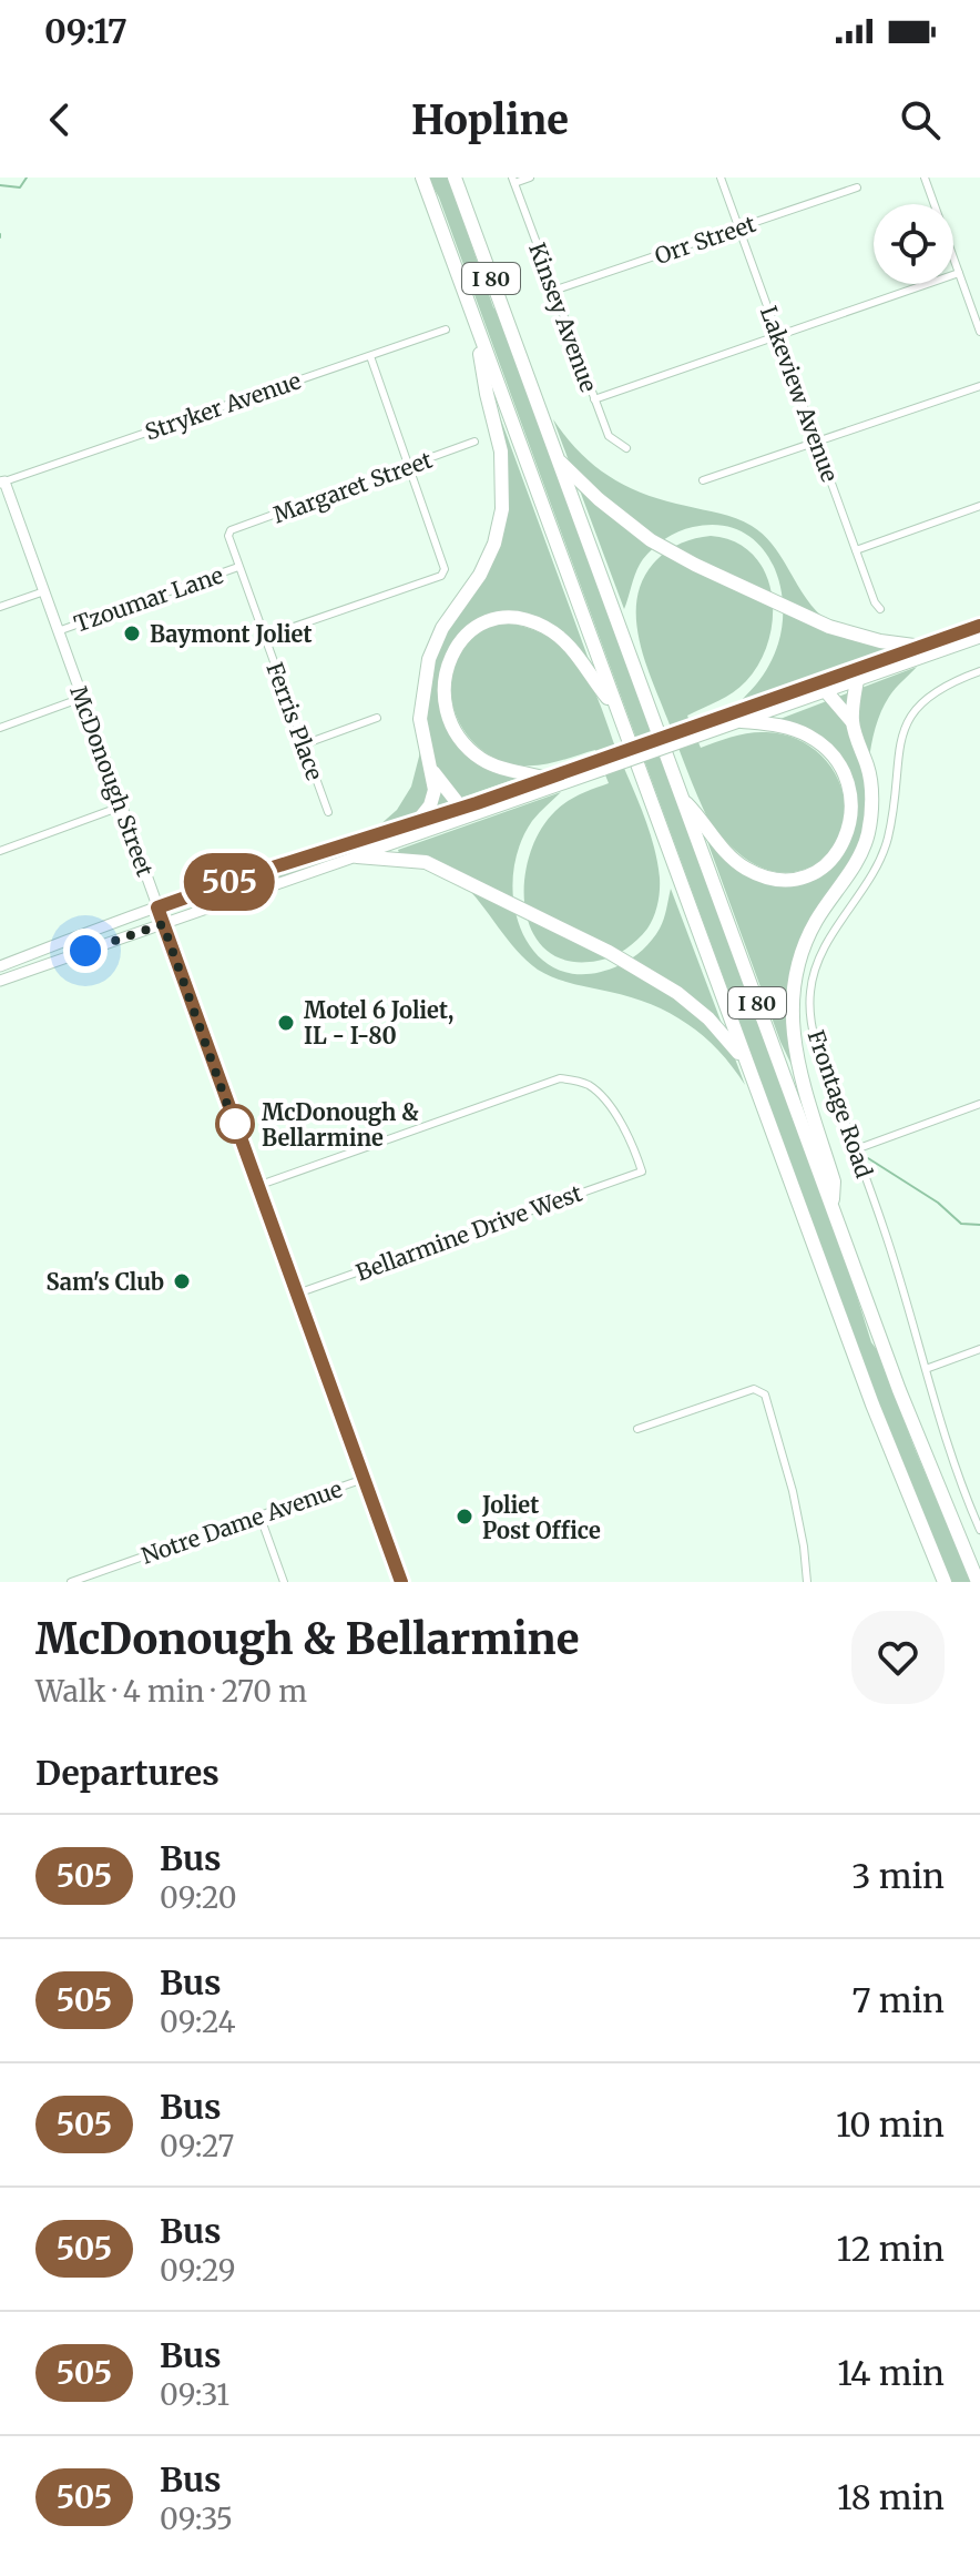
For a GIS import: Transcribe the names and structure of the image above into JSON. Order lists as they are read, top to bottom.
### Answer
{
  "streets": {
    "highway": ["I 80"],
    "main road": ["McDonough Street"],
    "street": [
      "Orr Street",
      "Kinsey Avenue",
      "Lakeview Avenue",
      "Stryker Avenue",
      "Margaret Street",
      "Tzoumar Lane",
      "Ferris Place",
      "Frontage Road",
      "Bellarmine Drive West",
      "Notre Dame Avenue"
    ]
  },
  "crossings": [
    ["Orr Street", "Kinsey Avenue"],
    ["Orr Street", "Lakeview Avenue"],
    ["Stryker Avenue", "McDonough Street"],
    ["Margaret Street", "Ferris Place"],
    ["Tzoumar Lane", "Ferris Place"],
    ["Tzoumar Lane", "McDonough Street"],
    ["McDonough Street", "Bellarmine Drive West"],
    ["McDonough Street", "Notre Dame Avenue"]
  ],
  "places": [
    "Baymont Joliet",
    "Motel 6 Joliet, IL - I-80",
    "McDonough & Bellarmine",
    "Sam's Club",
    "Joliet Post Office"
  ],
  "lines": ["bus line 505"],
  "page": {
    "status": "09:17",
    "header": "Hopline",
    "on_map": "505",
    "heading": [
      ["McDonough & Bellarmine", "Walk · 4 min · 270 m"],
      "Departures"
    ],
    "list": [
      {
        "mark": "505",
        "name": "Bus",
        "note": "09:20",
        "value": "3 min"
      },
      {
        "mark": "505",
        "name": "Bus",
        "note": "09:24",
        "value": "7 min"
      },
      {
        "mark": "505",
        "name": "Bus",
        "note": "09:27",
        "value": "10 min"
      },
      {
        "mark": "505",
        "name": "Bus",
        "note": "09:29",
        "value": "12 min"
      },
      {
        "mark": "505",
        "name": "Bus",
        "note": "09:31",
        "value": "14 min"
      },
      {
        "mark": "505",
        "name": "Bus",
        "note": "09:35",
        "value": "18 min"
      }
    ]
  }
}
